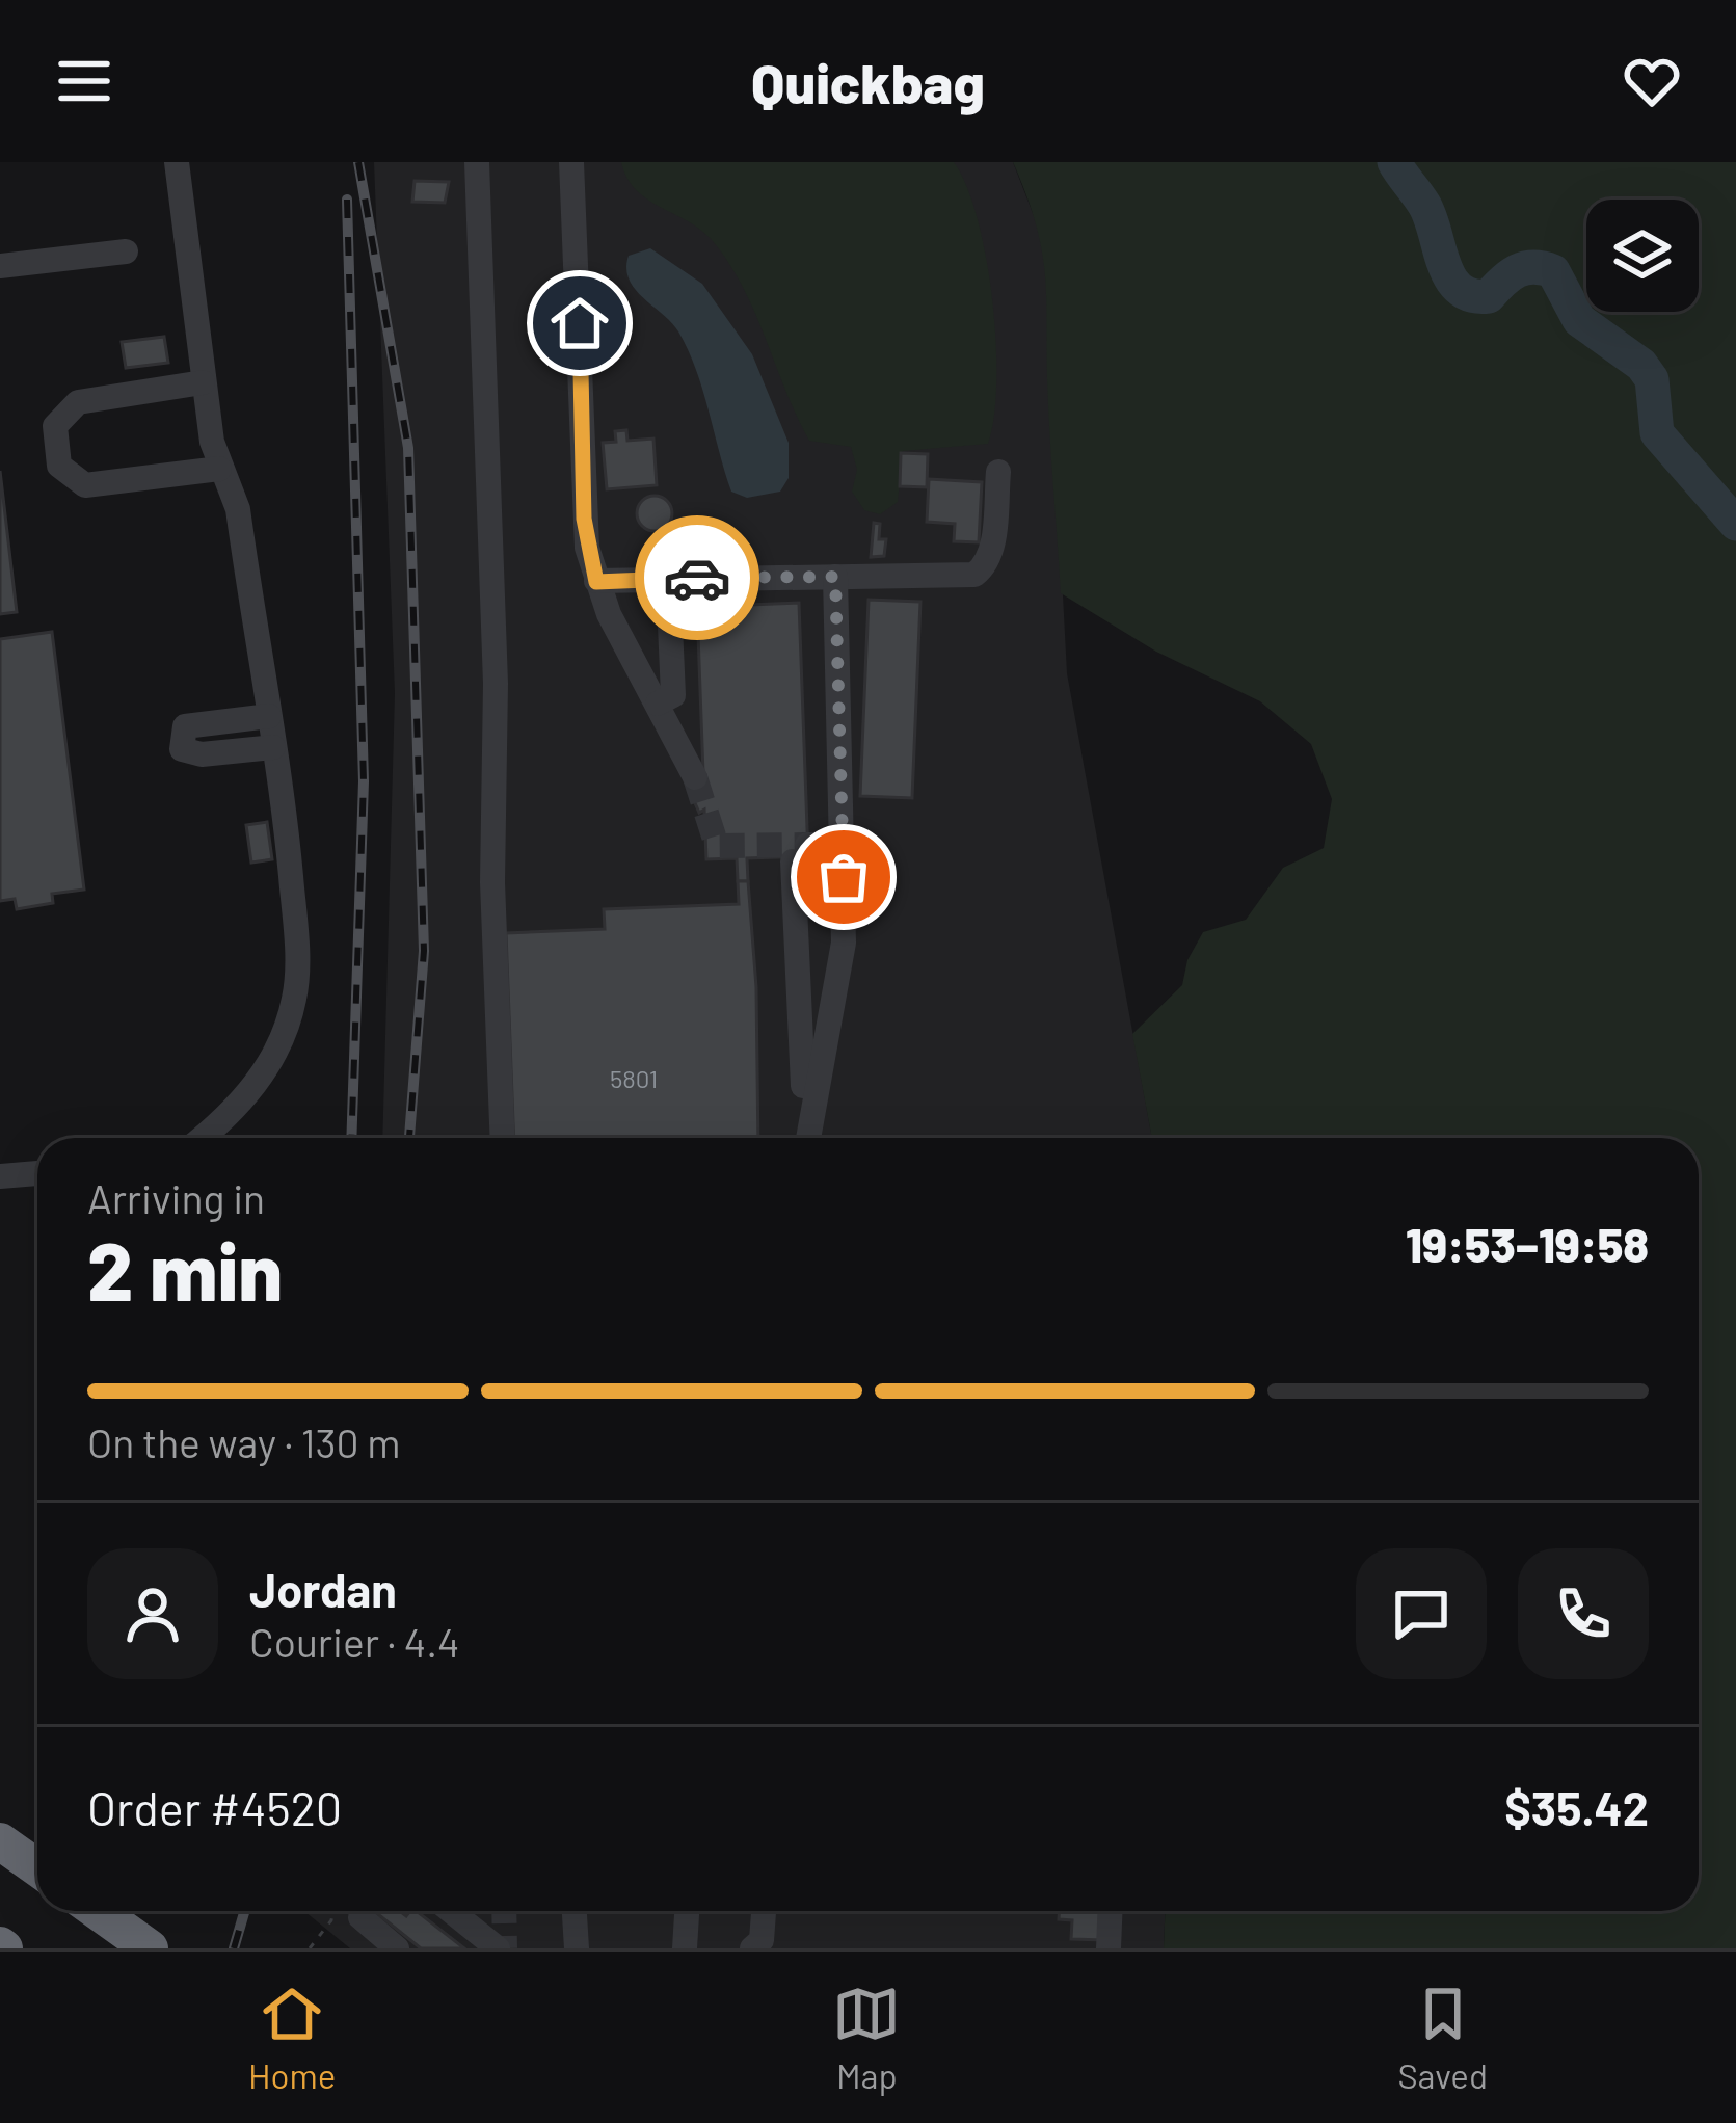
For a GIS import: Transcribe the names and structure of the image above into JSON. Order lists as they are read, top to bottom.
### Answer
{
  "house_numbers": ["5801"],
  "page": {
    "header": "Quickbag",
    "heading": ["2 min", "Arriving in", "19:53–19:58"],
    "panel": [
      "Jordan",
      "Courier · 4.4",
      "Order #4520",
      "$35.42"
    ],
    "bar": "On the way · 130 m",
    "tabs": ["Home", "Map", "Saved"]
  }
}
